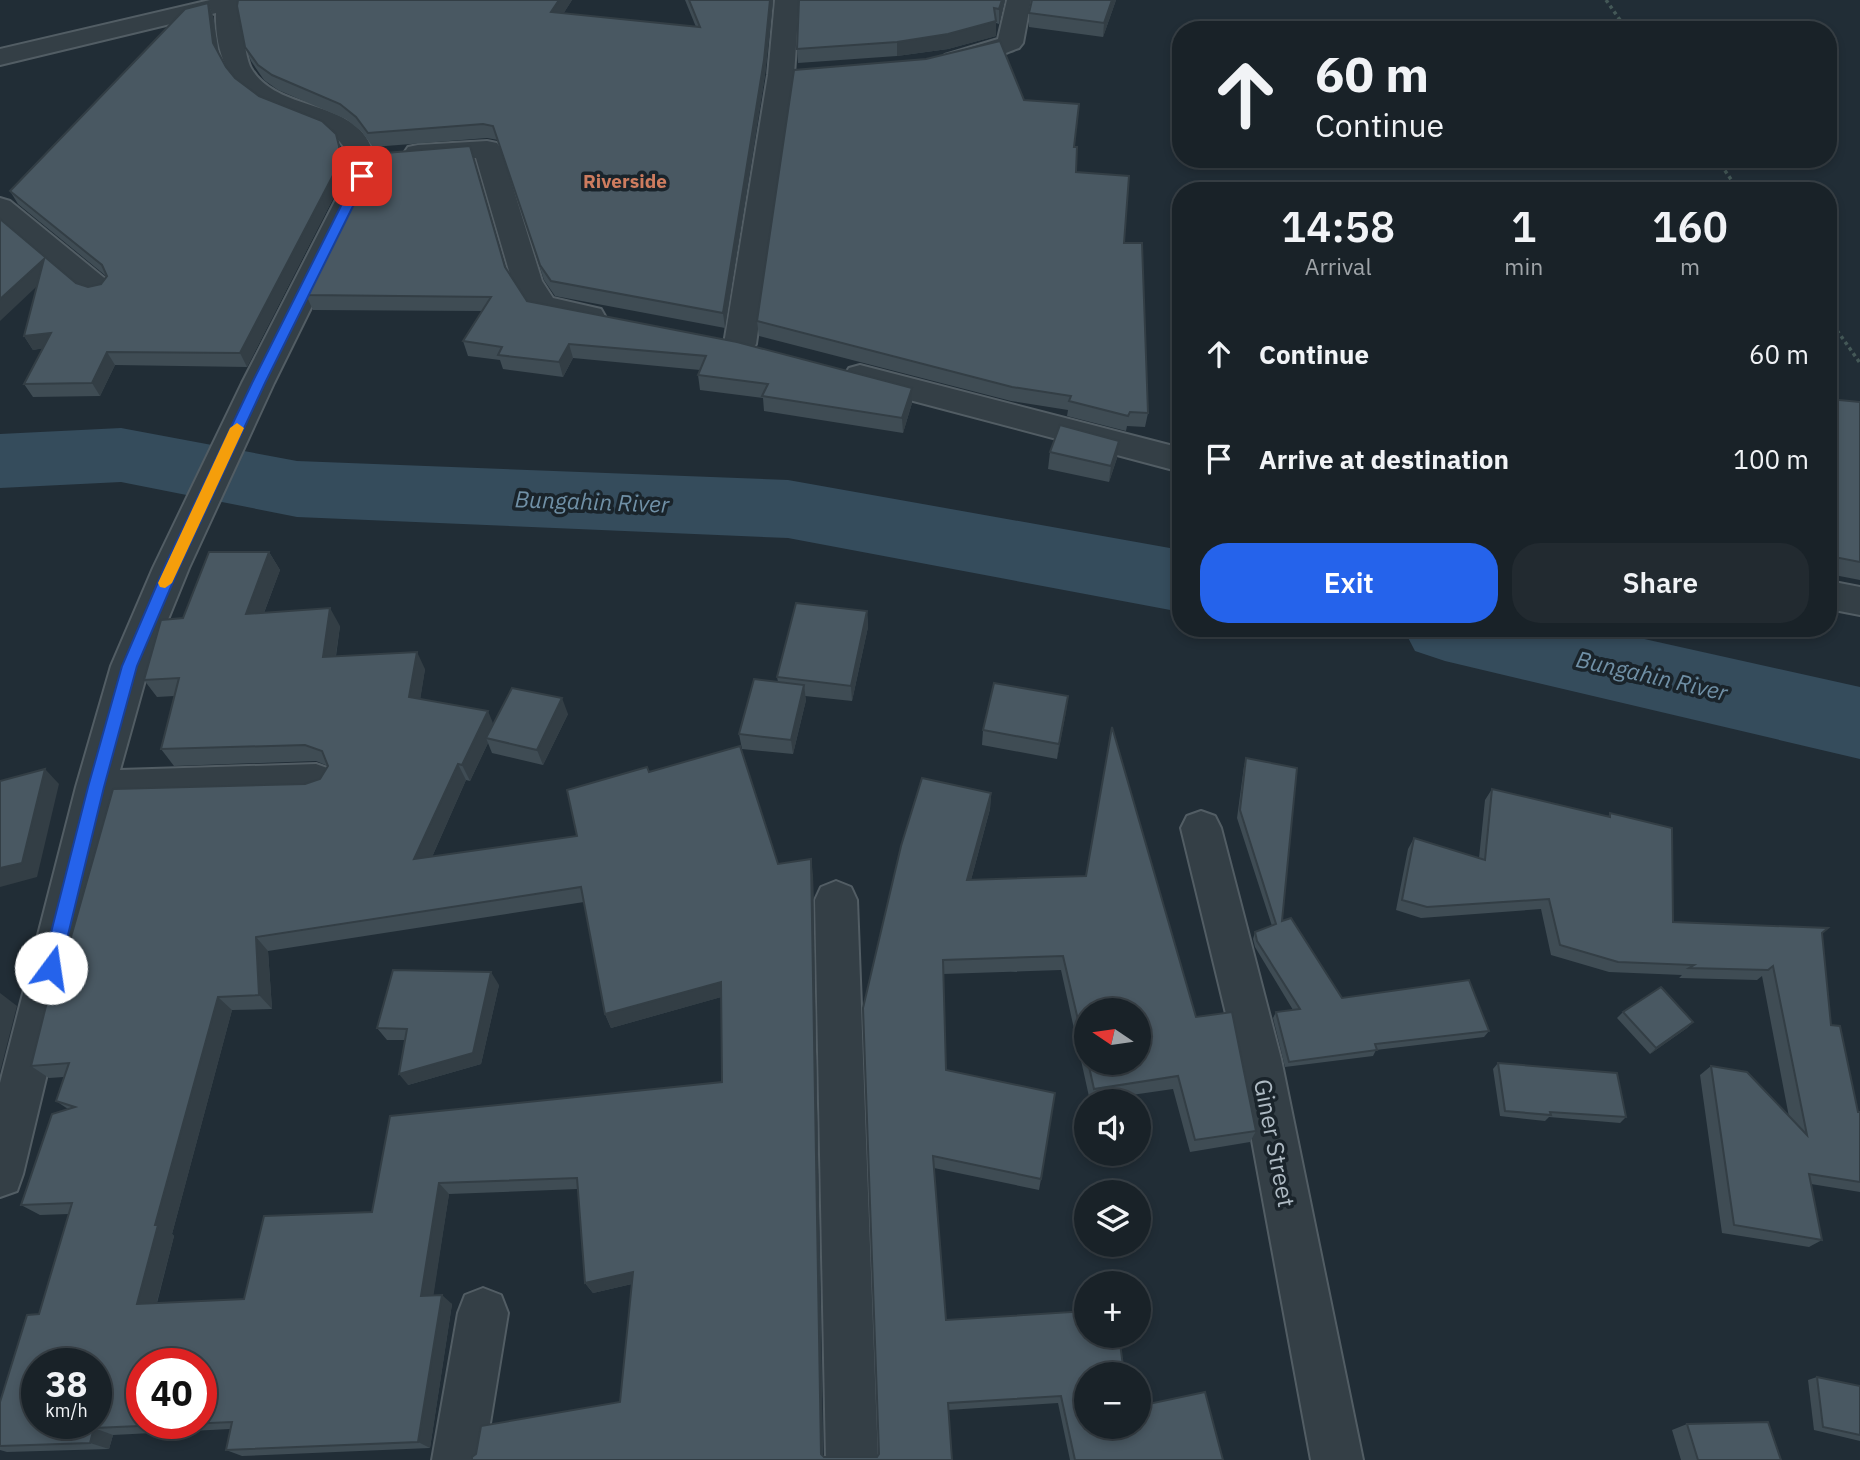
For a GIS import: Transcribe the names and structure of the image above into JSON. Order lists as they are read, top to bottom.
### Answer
{
  "streets": {
    "street": ["Giner Street"]
  },
  "districts": ["Riverside"],
  "water": ["Bungahin River"],
  "north": "left",
  "page": {
    "turn": ["60 m", "Continue"],
    "eta": [
      "14:58",
      "Arrival",
      "1",
      "min",
      "160",
      "m"
    ],
    "list": [
      {
        "name": "Continue",
        "value": "60 m"
      },
      {
        "name": "Arrive at destination",
        "value": "100 m"
      }
    ],
    "buttons": ["Exit", "Share"],
    "map_buttons": ["+", "−"],
    "speed": "38 km/h",
    "limit": "40"
  }
}
